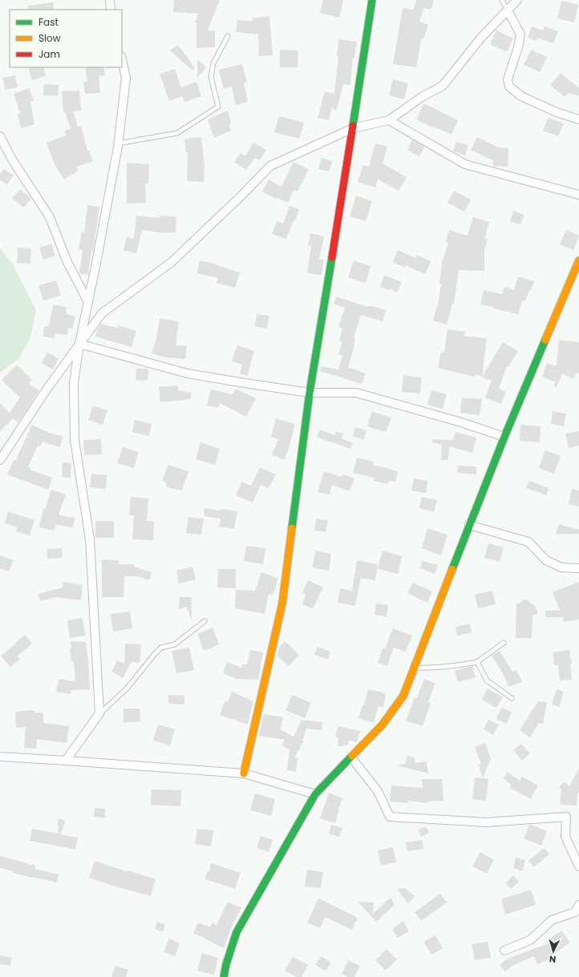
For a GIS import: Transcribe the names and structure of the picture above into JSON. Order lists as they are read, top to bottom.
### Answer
{
  "legend": ["Fast", "Slow", "Jam"],
  "north": "bottom"
}
